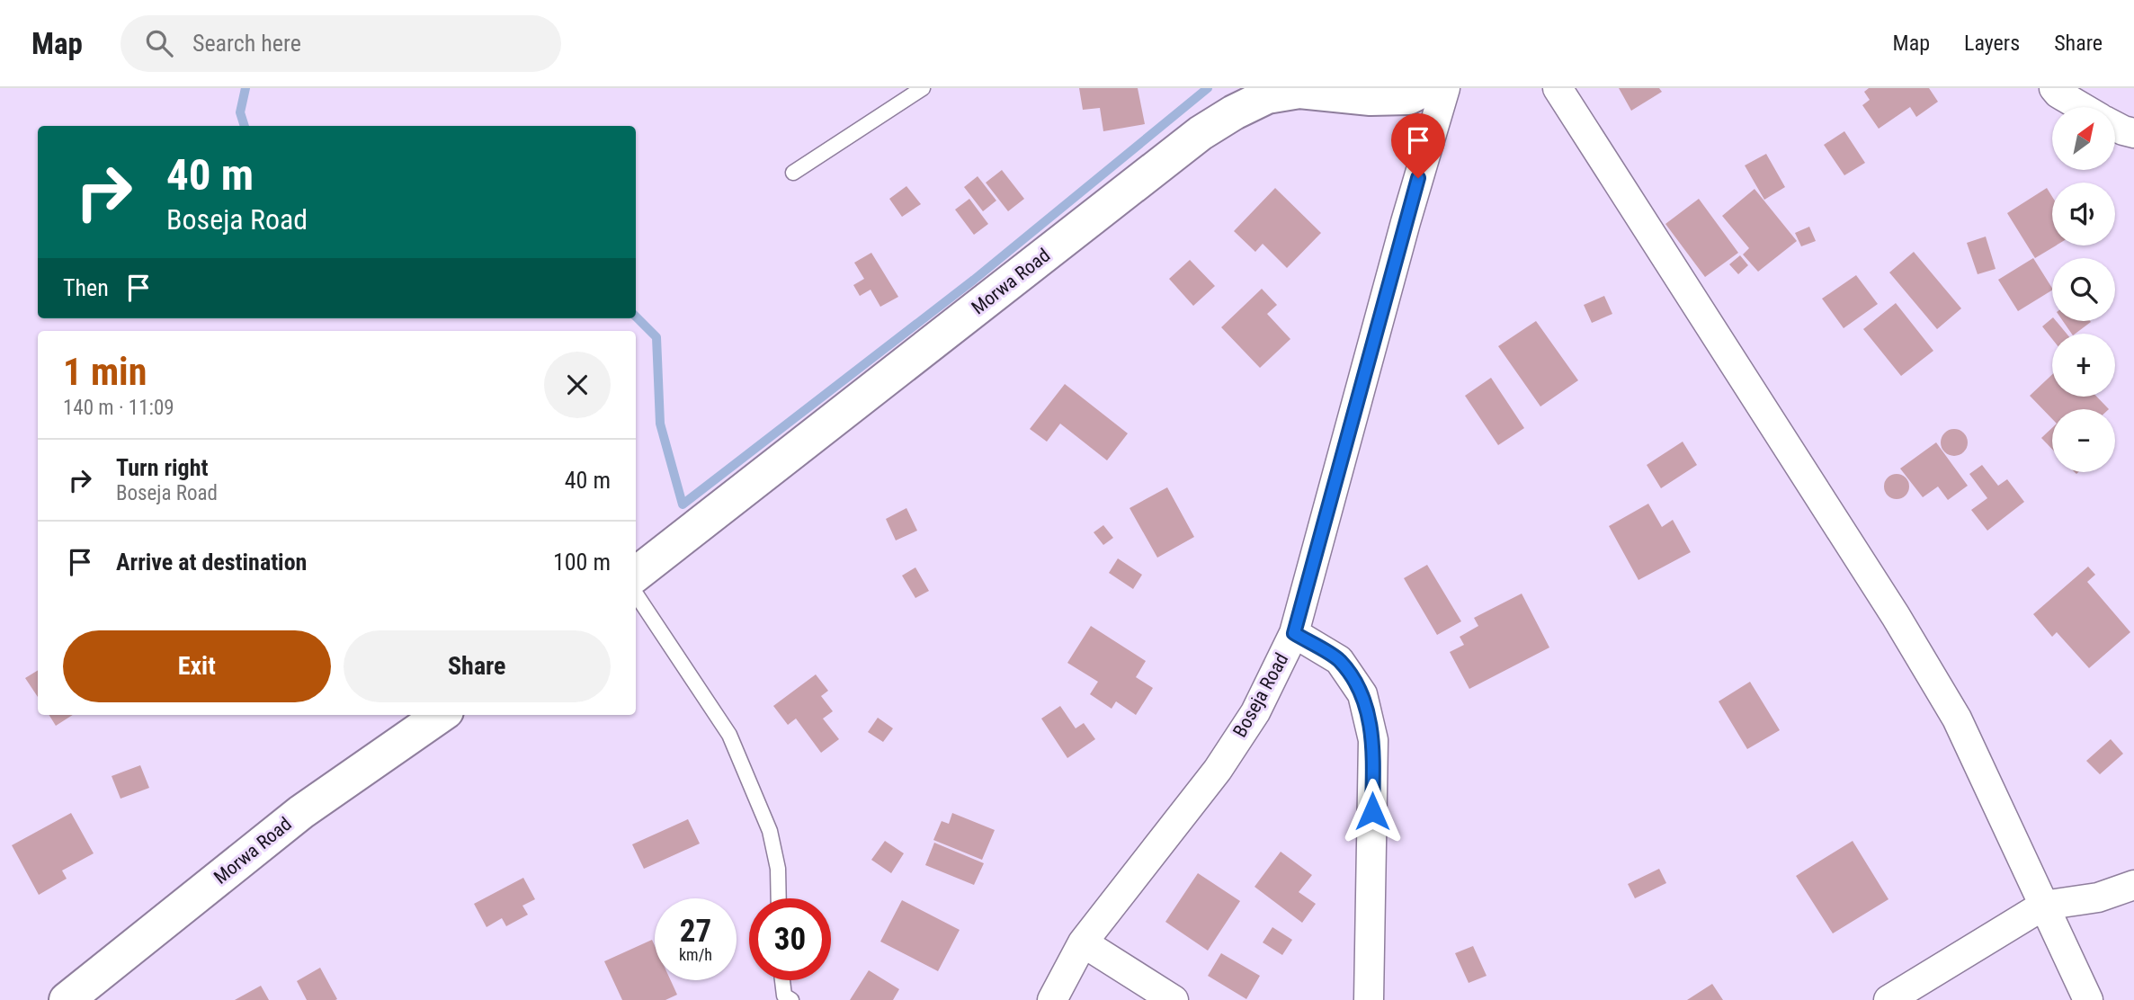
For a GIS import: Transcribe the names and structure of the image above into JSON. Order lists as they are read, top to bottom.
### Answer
{
  "streets": {
    "main road": ["Morwa Road"],
    "street": ["Boseja Road"]
  },
  "north": "top right",
  "page": {
    "header": "Map",
    "search": "Search here",
    "nav": ["Map", "Layers", "Share"],
    "map_buttons": ["+", "−"],
    "turn": ["40 m", "Boseja Road"],
    "then": "Then",
    "heading": ["1 min", "140 m · 11:09"],
    "list": [
      {
        "name": "Turn right",
        "note": "Boseja Road",
        "value": "40 m"
      },
      {
        "name": "Arrive at destination",
        "value": "100 m"
      }
    ],
    "buttons": ["Exit", "Share"],
    "speed": "27 km/h",
    "limit": "30"
  }
}
